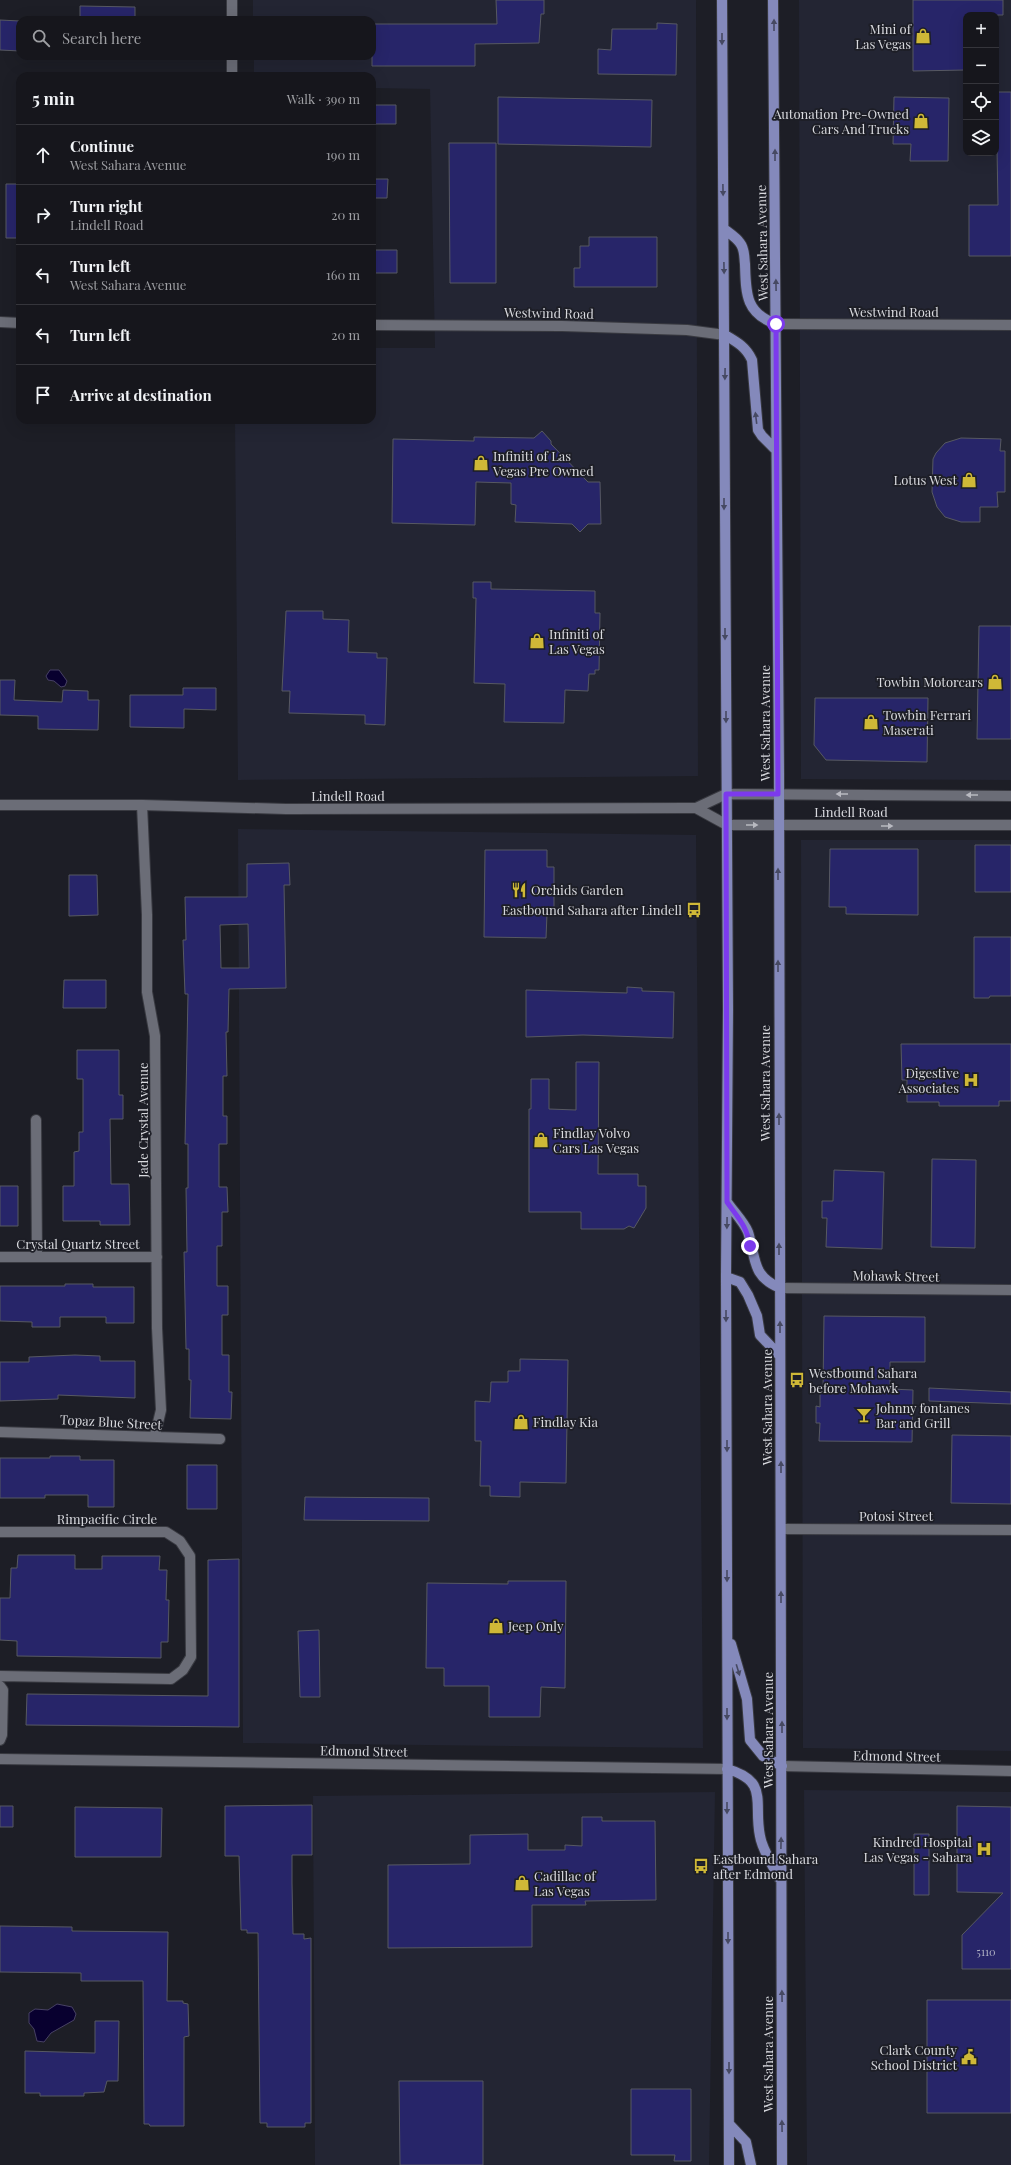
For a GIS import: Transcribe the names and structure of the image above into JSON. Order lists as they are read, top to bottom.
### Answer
{
  "streets": {
    "main road": ["West Sahara Avenue"],
    "street": [
      "Westwind Road",
      "Lindell Road",
      "Jade Crystal Avenue",
      "Crystal Quartz Street",
      "Mohawk Street",
      "Topaz Blue Street",
      "Potosi Street",
      "Rimpacific Circle",
      "Edmond Street"
    ]
  },
  "crossings": [
    ["West Sahara Avenue", "Westwind Road"],
    ["West Sahara Avenue", "Lindell Road"],
    ["West Sahara Avenue", "Mohawk Street"],
    ["West Sahara Avenue", "Potosi Street"],
    ["West Sahara Avenue", "Edmond Street"],
    ["Lindell Road", "Jade Crystal Avenue"],
    ["Jade Crystal Avenue", "Crystal Quartz Street"],
    ["Jade Crystal Avenue", "Topaz Blue Street"]
  ],
  "places": {
    "shop": [
      "Mini of Las Vegas",
      "Autonation Pre-Owned Cars And Trucks",
      "Infiniti of Las Vegas Pre Owned",
      "Lotus West",
      "Infiniti of Las Vegas",
      "Towbin Motorcars",
      "Towbin Ferrari Maserati",
      "Findlay Volvo Cars Las Vegas",
      "Findlay Kia",
      "Jeep Only",
      "Cadillac of Las Vegas"
    ],
    "restaurant": ["Orchids Garden"],
    "bus stop": ["Eastbound Sahara after Lindell", "Westbound Sahara before Mohawk", "Eastbound Sahara after Edmond"],
    "hospital": ["Digestive Associates", "Kindred Hospital Las Vegas - Sahara"],
    "bar": ["Johnny fontanes Bar and Grill"],
    "public building": ["Clark County School District"]
  },
  "house_numbers": ["5110"],
  "page": {
    "map_buttons": ["+", "−"],
    "search": "Search here",
    "heading": ["5 min", "Walk · 390 m"],
    "list": [
      ["Continue", "West Sahara Avenue", "190 m"],
      ["Turn right", "Lindell Road", "20 m"],
      ["Turn left", "West Sahara Avenue", "160 m"],
      ["Turn left", "20 m"],
      "Arrive at destination"
    ]
  }
}
